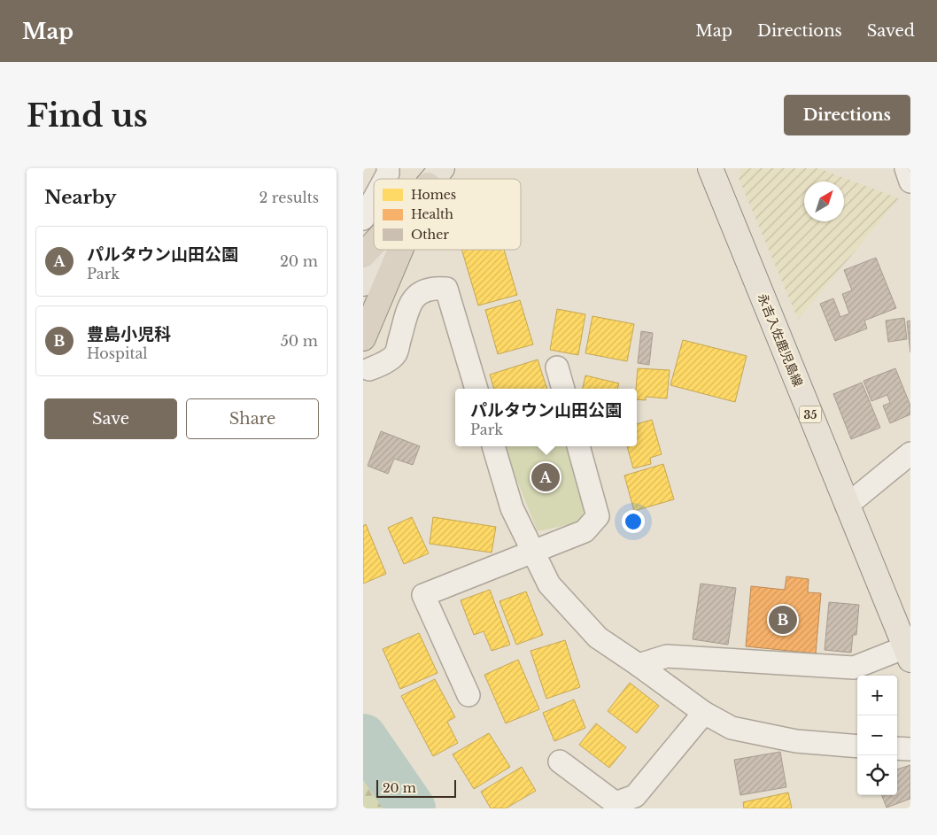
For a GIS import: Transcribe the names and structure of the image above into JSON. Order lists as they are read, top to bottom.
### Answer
{
  "streets": {
    "main road": ["永吉入佐鹿児島線", "35"]
  },
  "legend": ["Homes", "Health", "Other"],
  "scale_bar": "20 m",
  "north": "top right",
  "page": {
    "header": "Map",
    "nav": ["Map", "Directions", "Saved"],
    "buttons": [
      "Directions",
      ["Save", "Share"]
    ],
    "title": "Find us",
    "heading": ["Nearby", "2 results"],
    "list": [
      {
        "mark": "A",
        "name": "パルタウン山田公園",
        "note": "Park",
        "value": "20 m"
      },
      {
        "mark": "B",
        "name": "豊島小児科",
        "note": "Hospital",
        "value": "50 m"
      }
    ],
    "popup": ["パルタウン山田公園", "Park"],
    "pins": ["A", "B"],
    "map_buttons": ["+", "−"],
    "scale": "20 m"
  }
}
